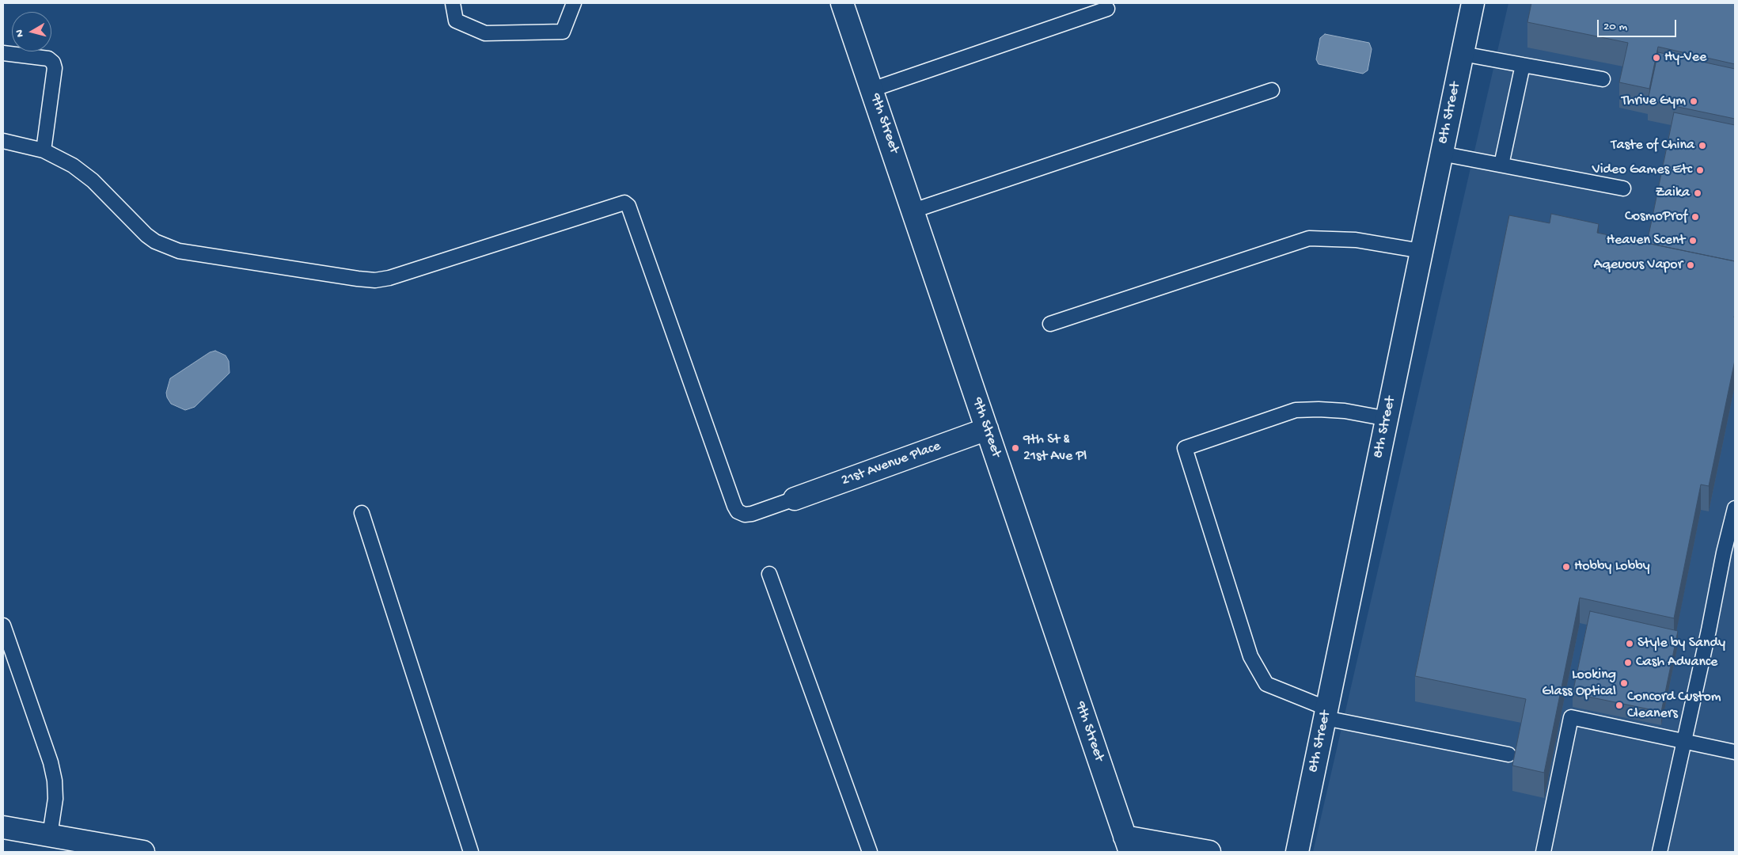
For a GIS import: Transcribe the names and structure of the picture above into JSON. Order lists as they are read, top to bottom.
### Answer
{
  "streets": {
    "street": ["8th Street", "9th Street", "21st Avenue Place"]
  },
  "crossings": [
    ["9th Street", "21st Avenue Place"]
  ],
  "places": [
    "Hy-Vee",
    "Thrive Gym",
    "Taste of China",
    "Video Games Etc",
    "Zaika",
    "CosmoProf",
    "Heaven Scent",
    "Aqeuous Vapor",
    "9th St & 21st Ave Pl",
    "Hobby Lobby",
    "Style by Sandy",
    "Cash Advance",
    "Looking Glass Optical",
    "Concord Custom Cleaners"
  ],
  "scale_bar": "20 m",
  "north": "left"
}
